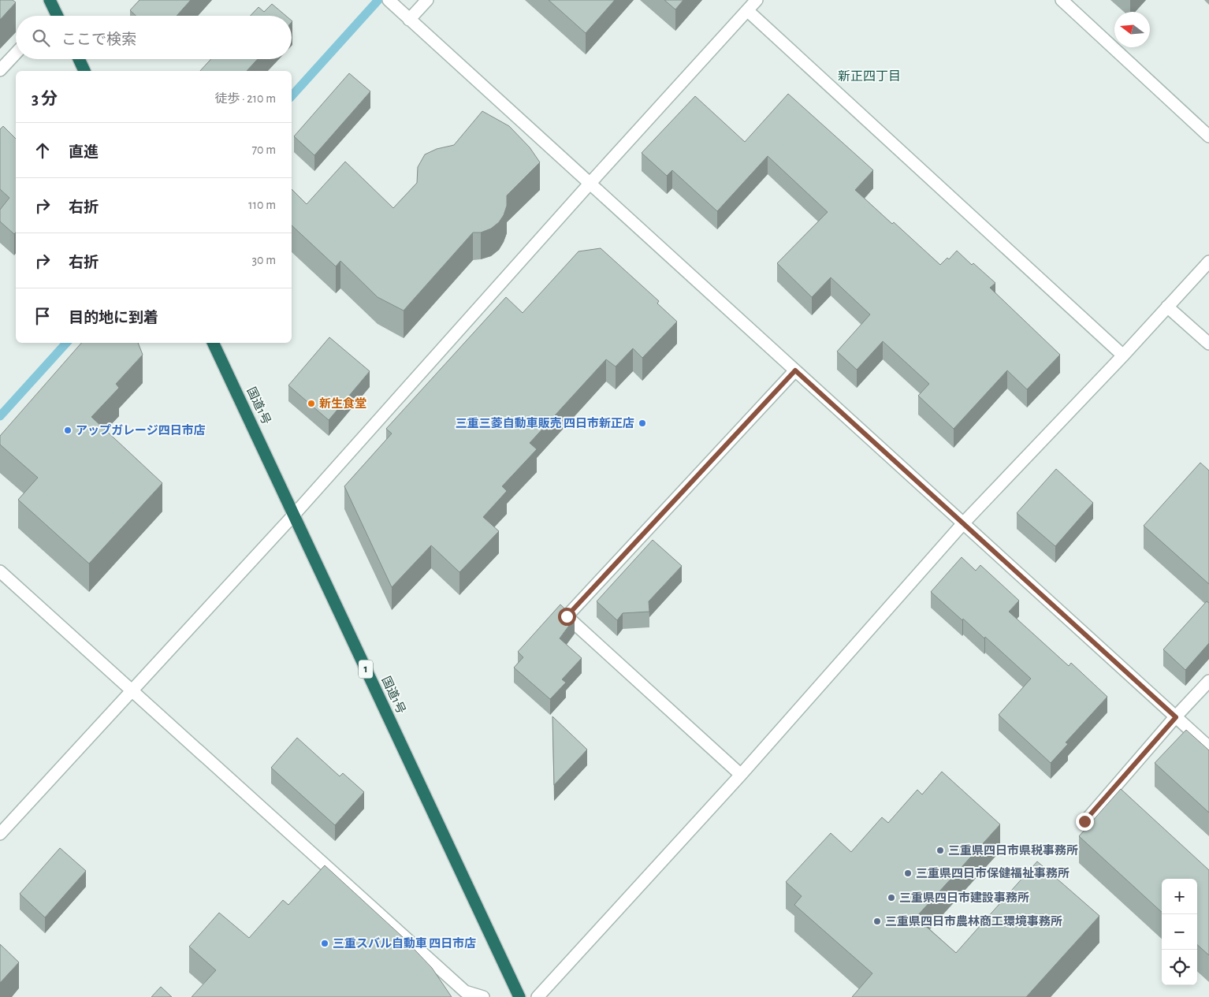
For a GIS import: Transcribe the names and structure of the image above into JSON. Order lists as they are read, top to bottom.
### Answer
{
  "streets": {
    "highway": ["国道1号", "1"]
  },
  "districts": ["新正四丁目"],
  "places": [
    "新生食堂",
    "三重三菱自動車販売 四日市新正店",
    "アップガレージ四日市店",
    "三重県四日市県税事務所",
    "三重県四日市保健福祉事務所",
    "三重県四日市建設事務所",
    "三重県四日市農林商工環境事務所",
    "三重スバル自動車 四日市店"
  ],
  "north": "left",
  "page": {
    "search": "ここで検索",
    "heading": ["3 分", "徒歩 · 210 m"],
    "list": [
      ["直進", "70 m"],
      ["右折", "110 m"],
      ["右折", "30 m"],
      "目的地に到着"
    ],
    "map_buttons": ["+", "−"]
  }
}
